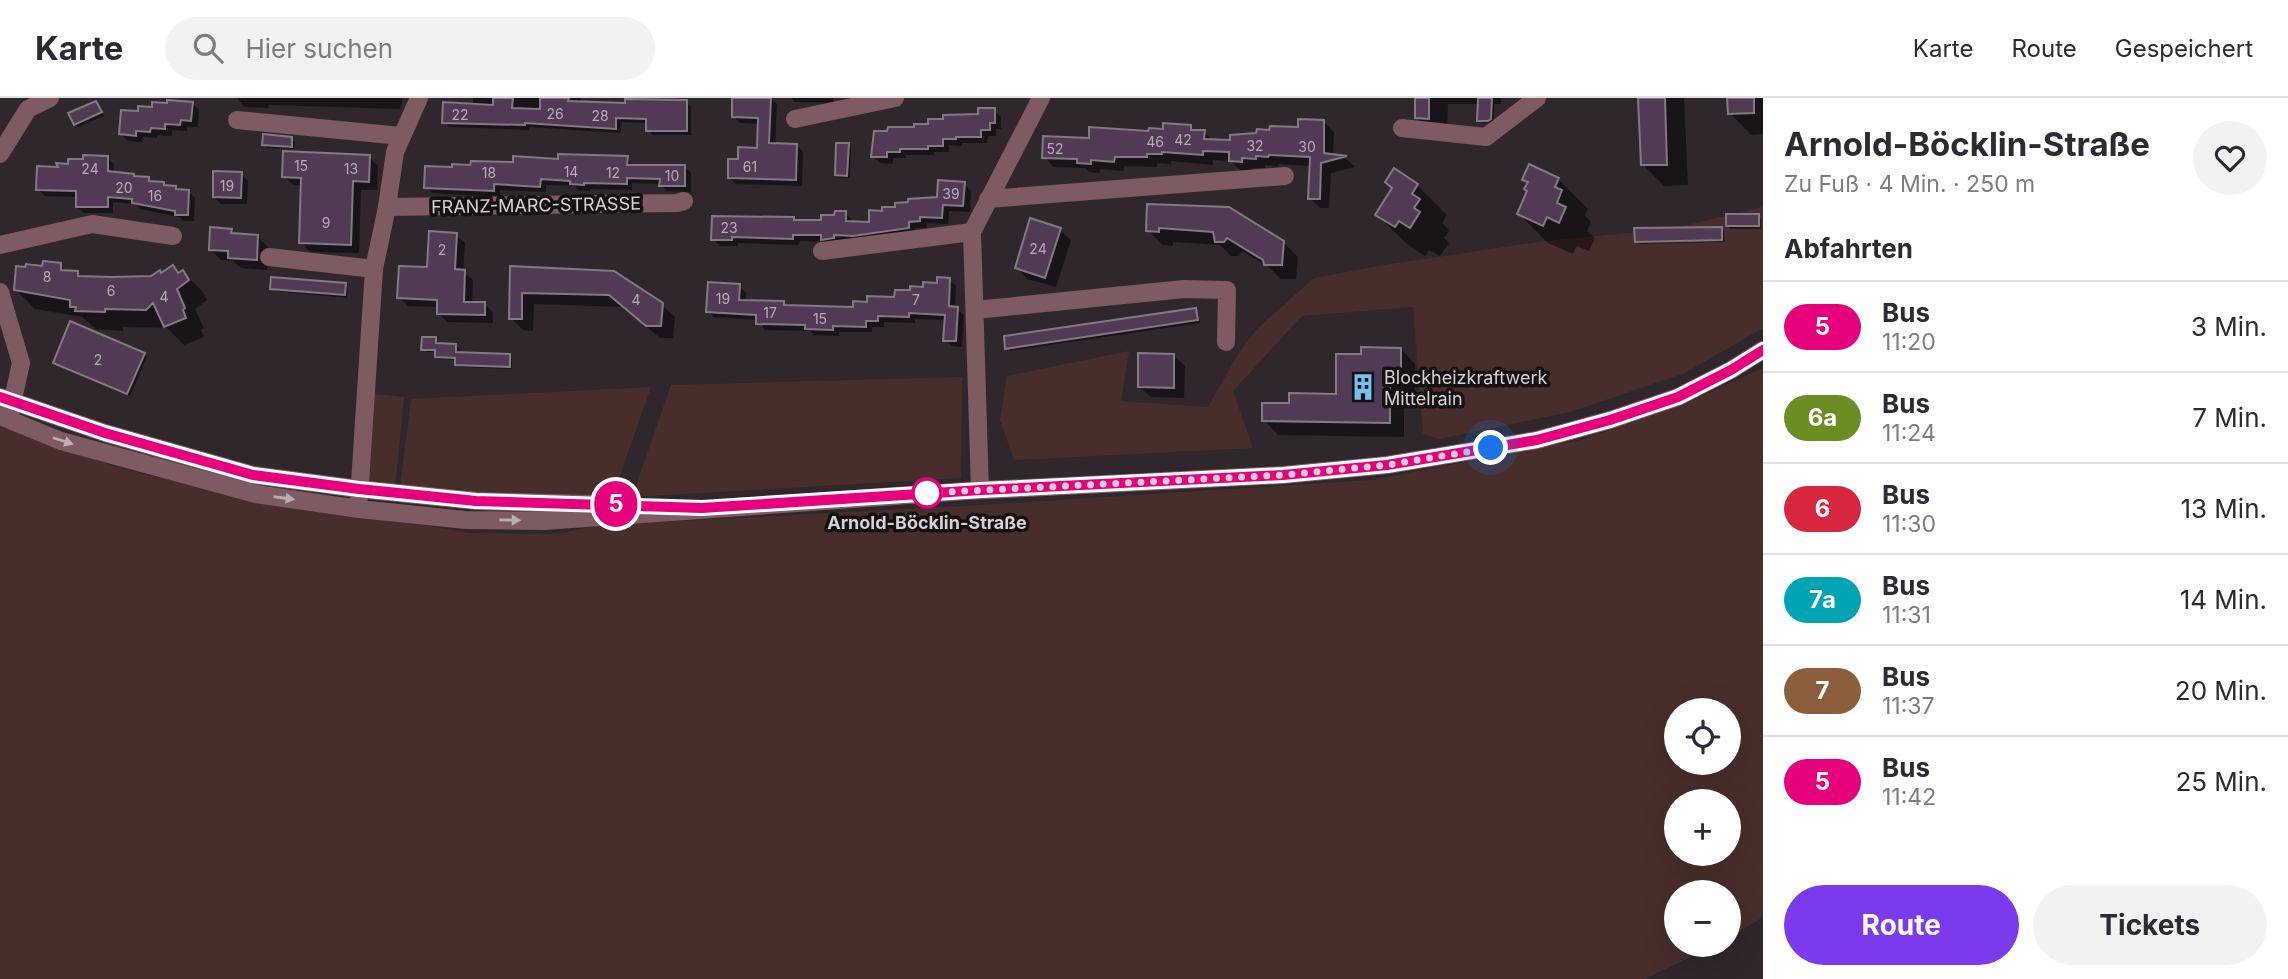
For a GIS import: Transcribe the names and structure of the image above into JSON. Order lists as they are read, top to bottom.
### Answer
{
  "streets": {
    "street": ["FRANZ-MARC-STRASSE"]
  },
  "places": {
    "building": ["Blockheizkraftwerk Mittelrain"],
    "other": ["Arnold-Böcklin-Straße"]
  },
  "lines": ["bus line 5"],
  "house_numbers": [
    "26",
    "22",
    "28",
    "42",
    "46",
    "32",
    "30",
    "52",
    "15",
    "61",
    "24",
    "13",
    "14",
    "18",
    "12",
    "10",
    "19",
    "20",
    "39",
    "16",
    "9",
    "23",
    "24",
    "2",
    "8",
    "6",
    "4",
    "19",
    "4",
    "7",
    "17",
    "15",
    "2"
  ],
  "page": {
    "header": "Karte",
    "search": "Hier suchen",
    "nav": ["Karte", "Route", "Gespeichert"],
    "on_map": "5",
    "heading": [
      ["Arnold-Böcklin-Straße", "Zu Fuß · 4 Min. · 250 m"],
      "Abfahrten"
    ],
    "list": [
      {
        "mark": "5",
        "name": "Bus",
        "note": "11:20",
        "value": "3 Min."
      },
      {
        "mark": "6a",
        "name": "Bus",
        "note": "11:24",
        "value": "7 Min."
      },
      {
        "mark": "6",
        "name": "Bus",
        "note": "11:30",
        "value": "13 Min."
      },
      {
        "mark": "7a",
        "name": "Bus",
        "note": "11:31",
        "value": "14 Min."
      },
      {
        "mark": "7",
        "name": "Bus",
        "note": "11:37",
        "value": "20 Min."
      },
      {
        "mark": "5",
        "name": "Bus",
        "note": "11:42",
        "value": "25 Min."
      }
    ],
    "map_buttons": ["+", "−"],
    "buttons": ["Route", "Tickets"]
  }
}
